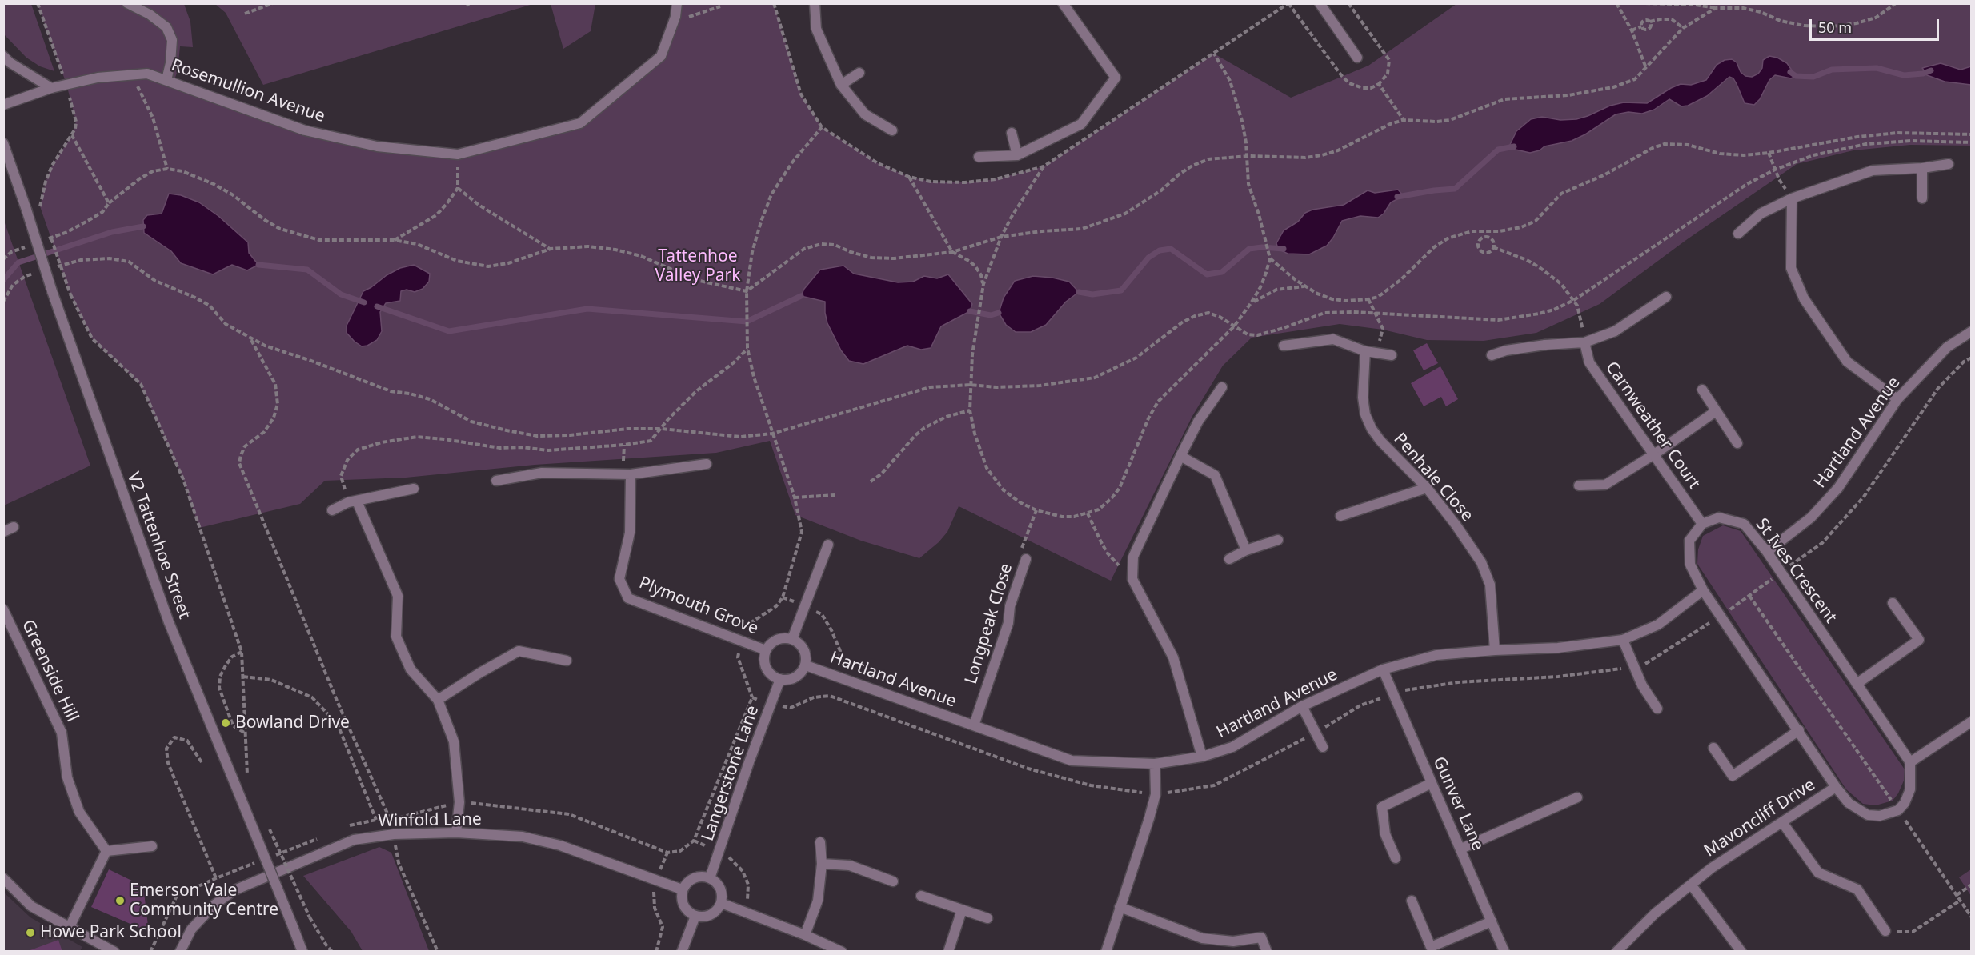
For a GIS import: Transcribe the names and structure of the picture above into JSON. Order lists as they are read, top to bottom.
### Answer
{
  "streets": {
    "street": [
      "Rosemullion Avenue",
      "Carnweather Court",
      "Hartland Avenue",
      "Penhale Close",
      "V2 Tattenhoe Street",
      "St Ives Crescent",
      "Plymouth Grove",
      "Longpeak Close",
      "Greenside Hill",
      "Langerstone Lane",
      "Gunver Lane",
      "Mavoncliff Drive",
      "Winfold Lane"
    ]
  },
  "crossings": [
    ["Carnweather Court", "St Ives Crescent"],
    ["Hartland Avenue", "Penhale Close"],
    ["Hartland Avenue", "St Ives Crescent"],
    ["Hartland Avenue", "Plymouth Grove"],
    ["Hartland Avenue", "Longpeak Close"],
    ["Hartland Avenue", "Langerstone Lane"],
    ["Hartland Avenue", "Gunver Lane"],
    ["Plymouth Grove", "Langerstone Lane"],
    ["Langerstone Lane", "Winfold Lane"]
  ],
  "parks": ["Tattenhoe Valley Park"],
  "places": ["Bowland Drive", "Emerson Vale Community Centre", "Howe Park School"],
  "scale_bar": "50 m"
}
